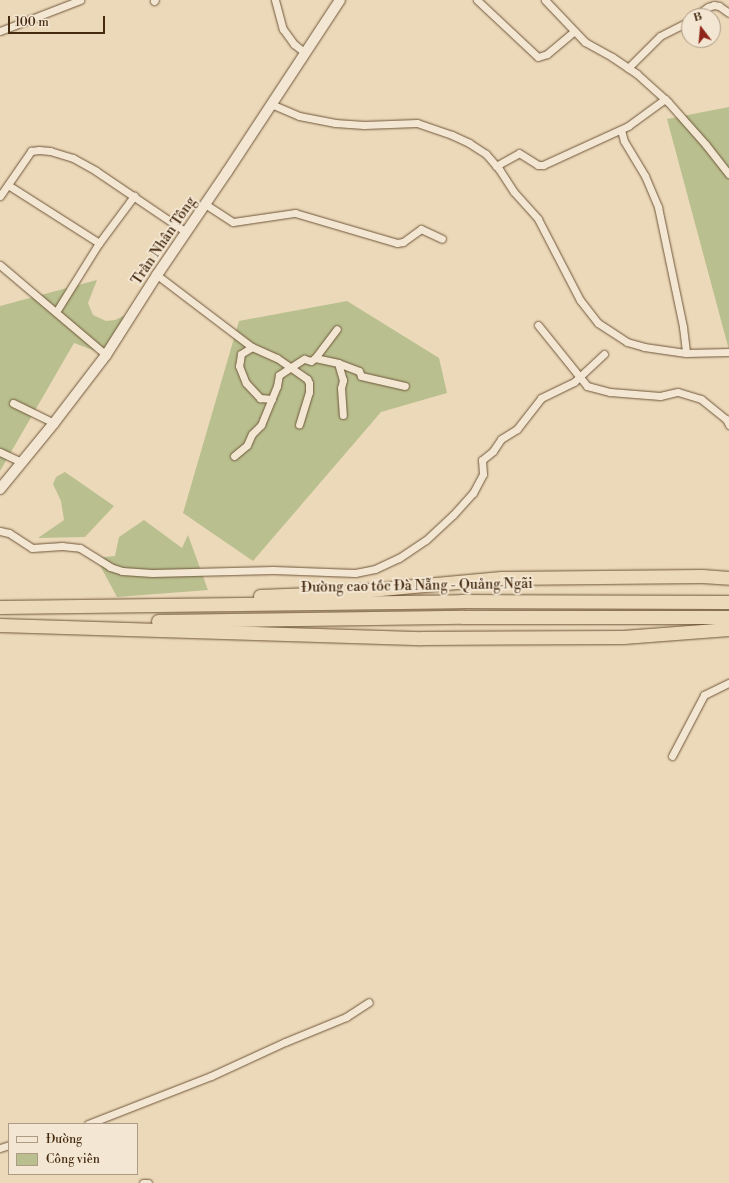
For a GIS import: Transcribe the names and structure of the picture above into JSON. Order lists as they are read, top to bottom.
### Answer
{
  "streets": {
    "highway": ["Đường cao tốc Đà Nẵng - Quảng Ngãi"],
    "street": ["Trần Nhân Tông"]
  },
  "legend": ["Đường", "Công viên"],
  "scale_bar": "100 m",
  "north": "top"
}
